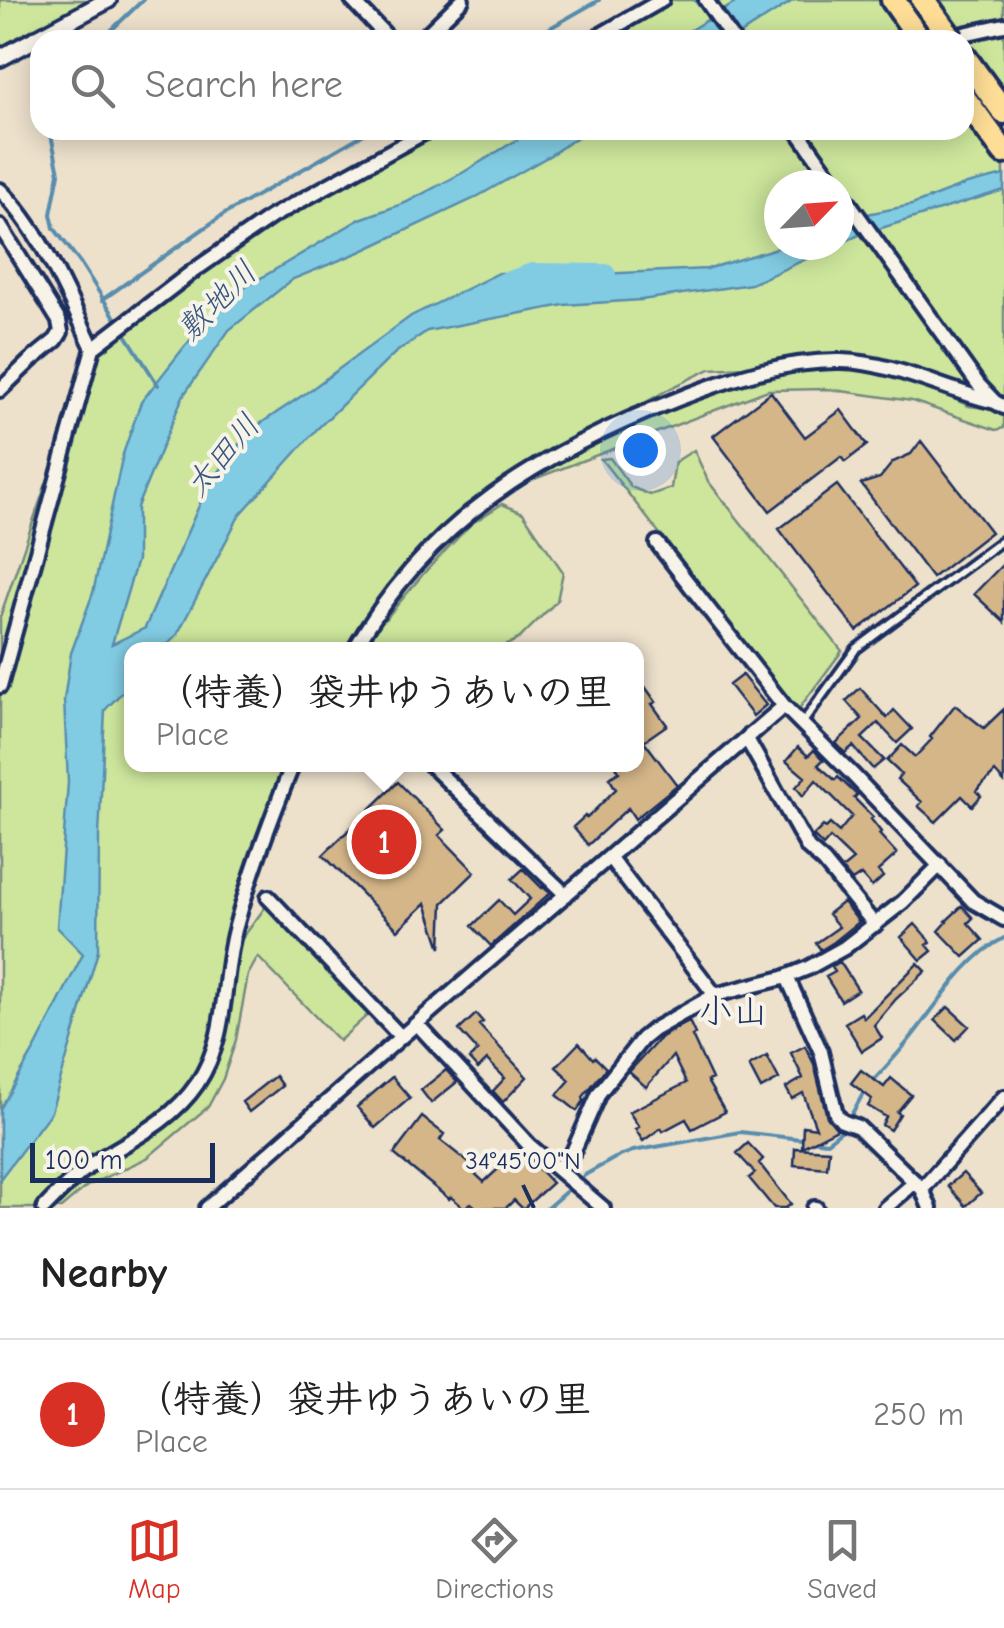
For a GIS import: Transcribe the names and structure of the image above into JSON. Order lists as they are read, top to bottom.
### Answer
{
  "districts": ["小山"],
  "water": ["敷地川", "太田川"],
  "scale_bar": "100 m",
  "north": "top right",
  "page": {
    "search": "Search here",
    "popup": ["（特養）袋井ゆうあいの里", "Place"],
    "pins": "1",
    "scale": "100 m",
    "heading": "Nearby",
    "list": [
      {
        "mark": "1",
        "name": "（特養）袋井ゆうあいの里",
        "note": "Place",
        "value": "250 m"
      }
    ],
    "nav": ["Map", "Directions", "Saved"]
  },
  "coordinates": ["34°45'00\"N"]
}
